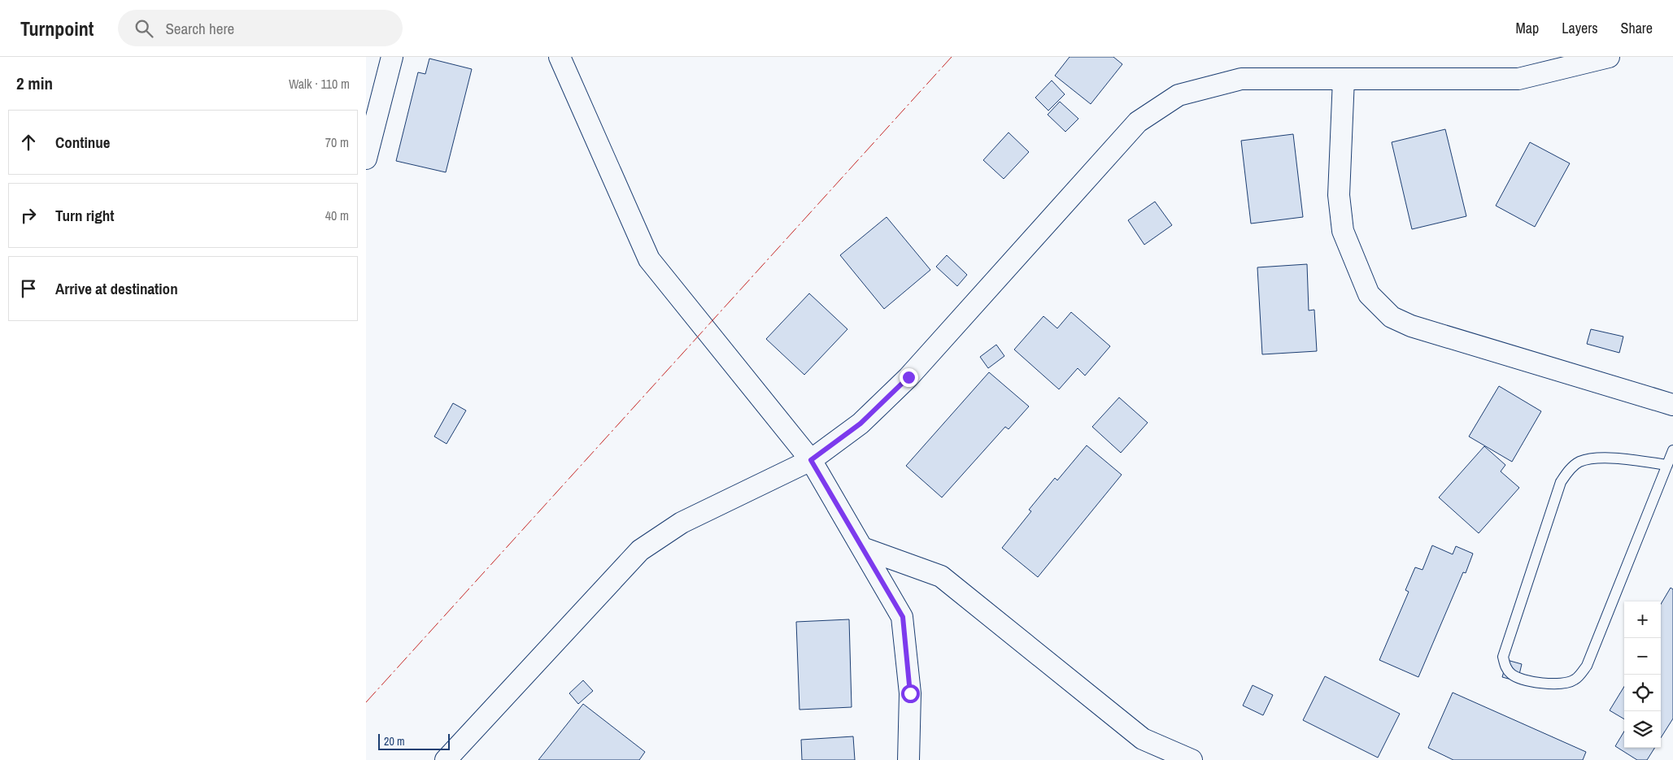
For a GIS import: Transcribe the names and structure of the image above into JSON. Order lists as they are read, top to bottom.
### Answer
{
  "scale_bar": "20 m",
  "page": {
    "header": "Turnpoint",
    "search": "Search here",
    "nav": ["Map", "Layers", "Share"],
    "heading": ["2 min", "Walk · 110 m"],
    "list": [
      ["Continue", "70 m"],
      ["Turn right", "40 m"],
      "Arrive at destination"
    ],
    "map_buttons": ["+", "−"],
    "scale": "20 m"
  }
}
